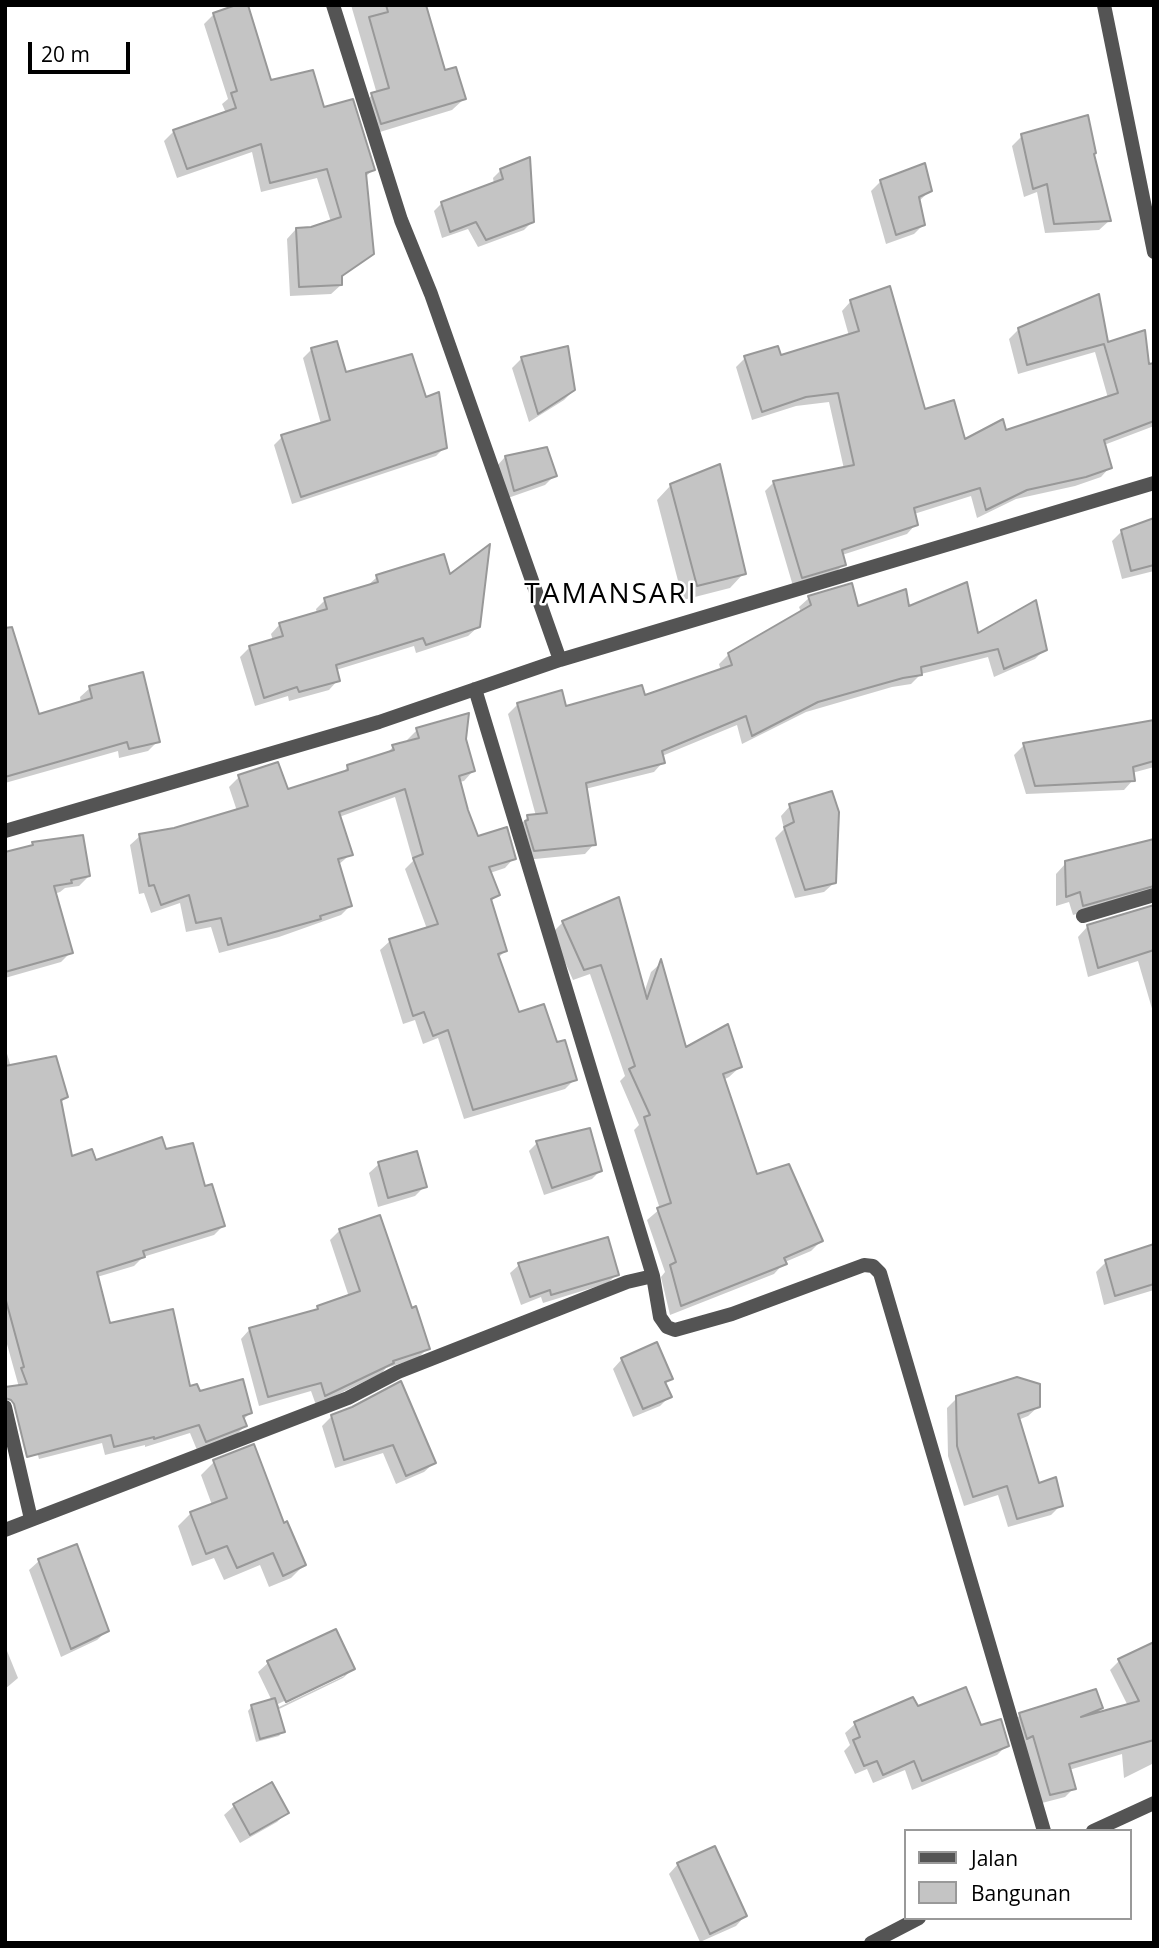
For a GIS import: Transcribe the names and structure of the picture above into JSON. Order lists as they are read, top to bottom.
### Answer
{
  "districts": ["TAMANSARI"],
  "legend": ["Jalan", "Bangunan"],
  "scale_bar": "20 m"
}
